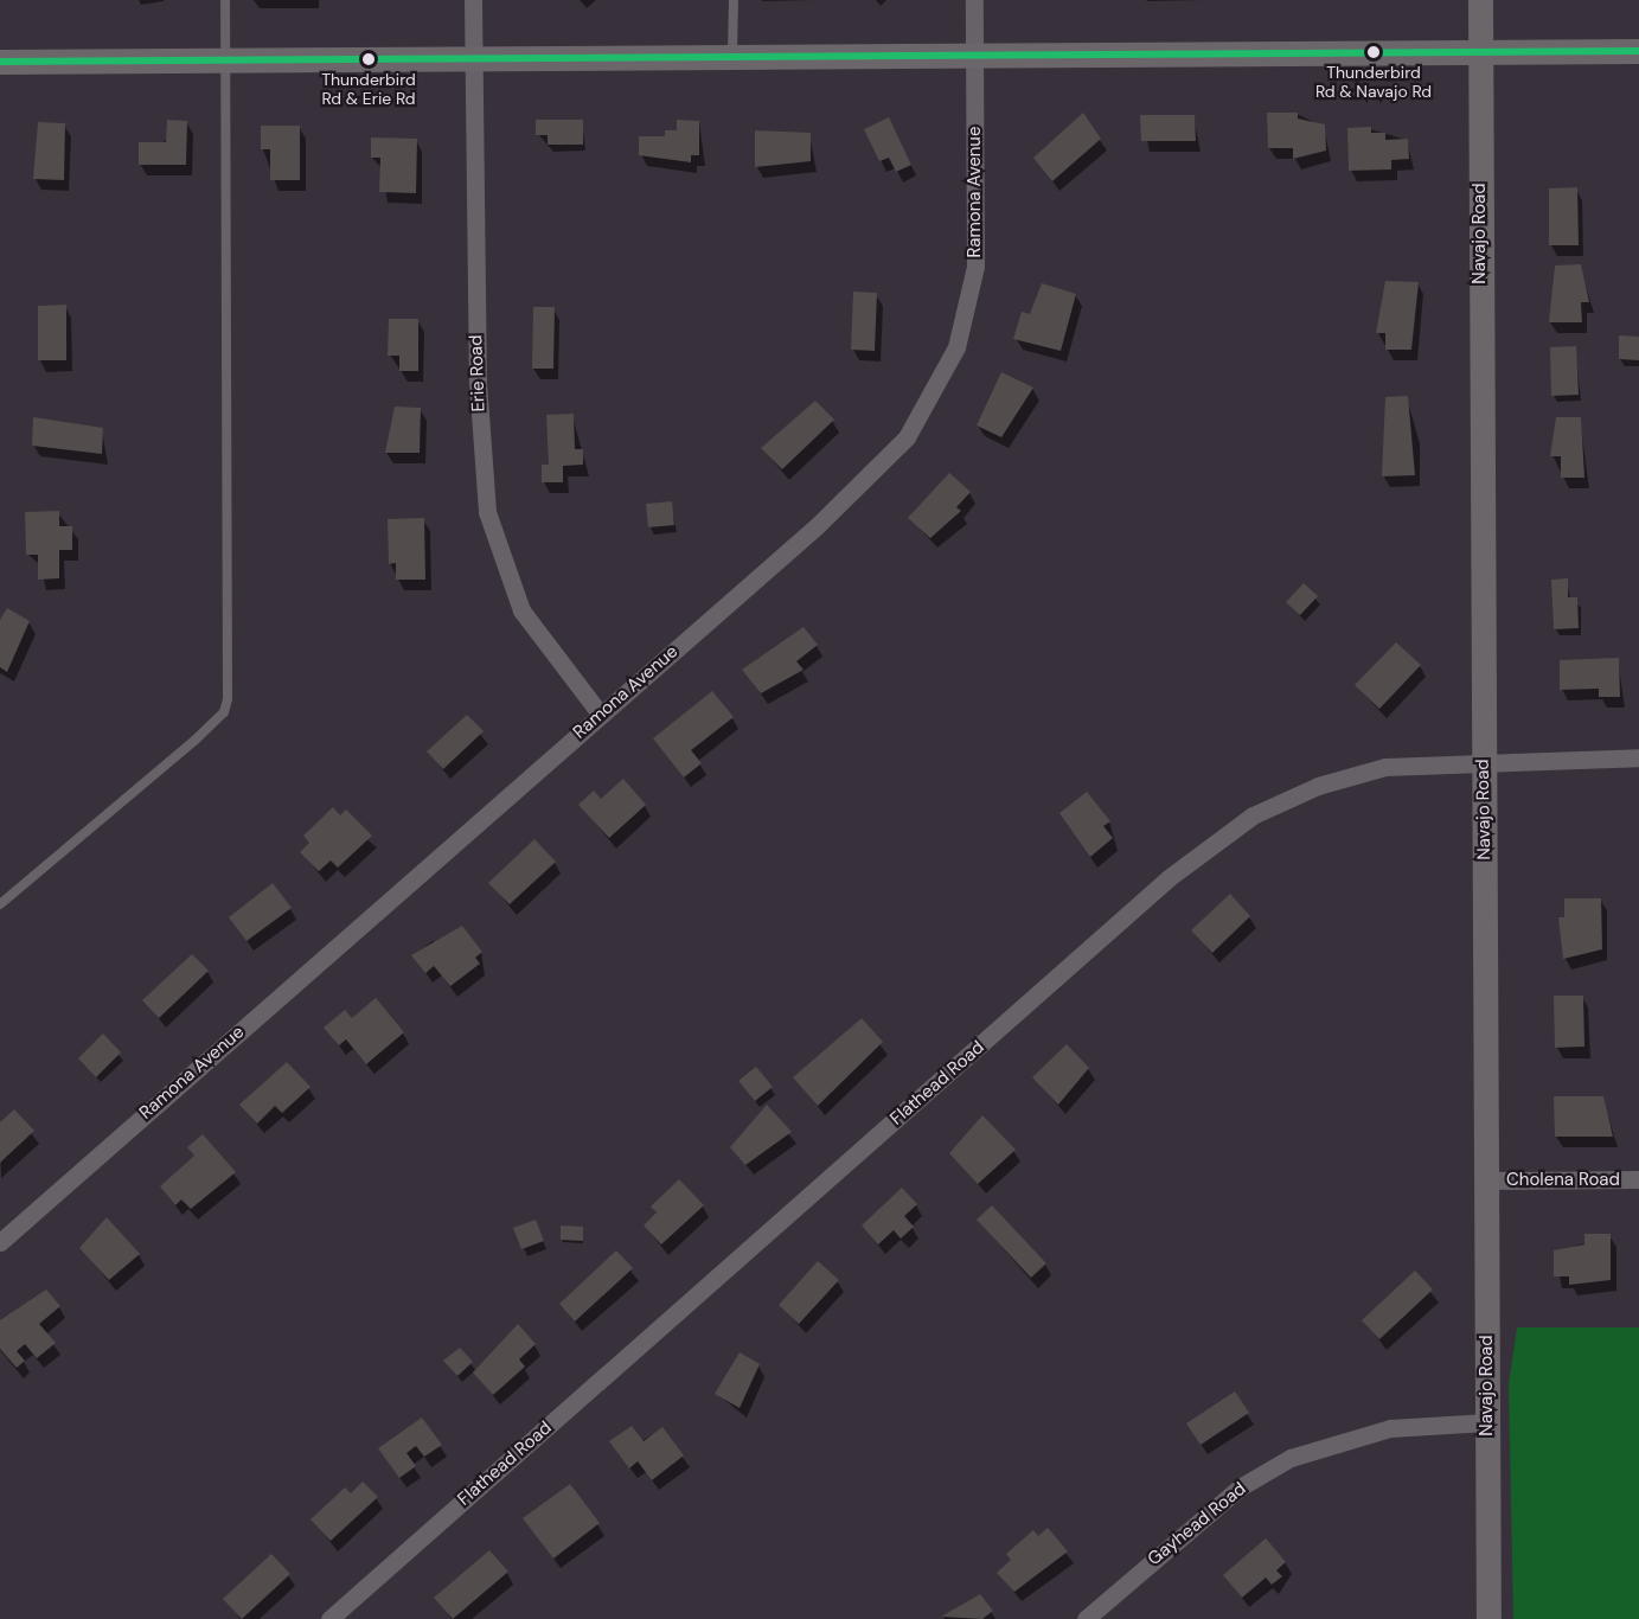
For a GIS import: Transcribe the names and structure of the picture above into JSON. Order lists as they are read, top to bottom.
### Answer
{
  "streets": {
    "main road": ["Navajo Road"],
    "street": [
      "Ramona Avenue",
      "Erie Road",
      "Flathead Road",
      "Cholena Road",
      "Gayhead Road"
    ]
  },
  "crossings": [
    ["Ramona Avenue", "Erie Road"],
    ["Navajo Road", "Flathead Road"],
    ["Navajo Road", "Cholena Road"],
    ["Navajo Road", "Gayhead Road"]
  ],
  "places": ["Thunderbird Rd & Navajo Rd", "Thunderbird Rd & Erie Rd"]
}
